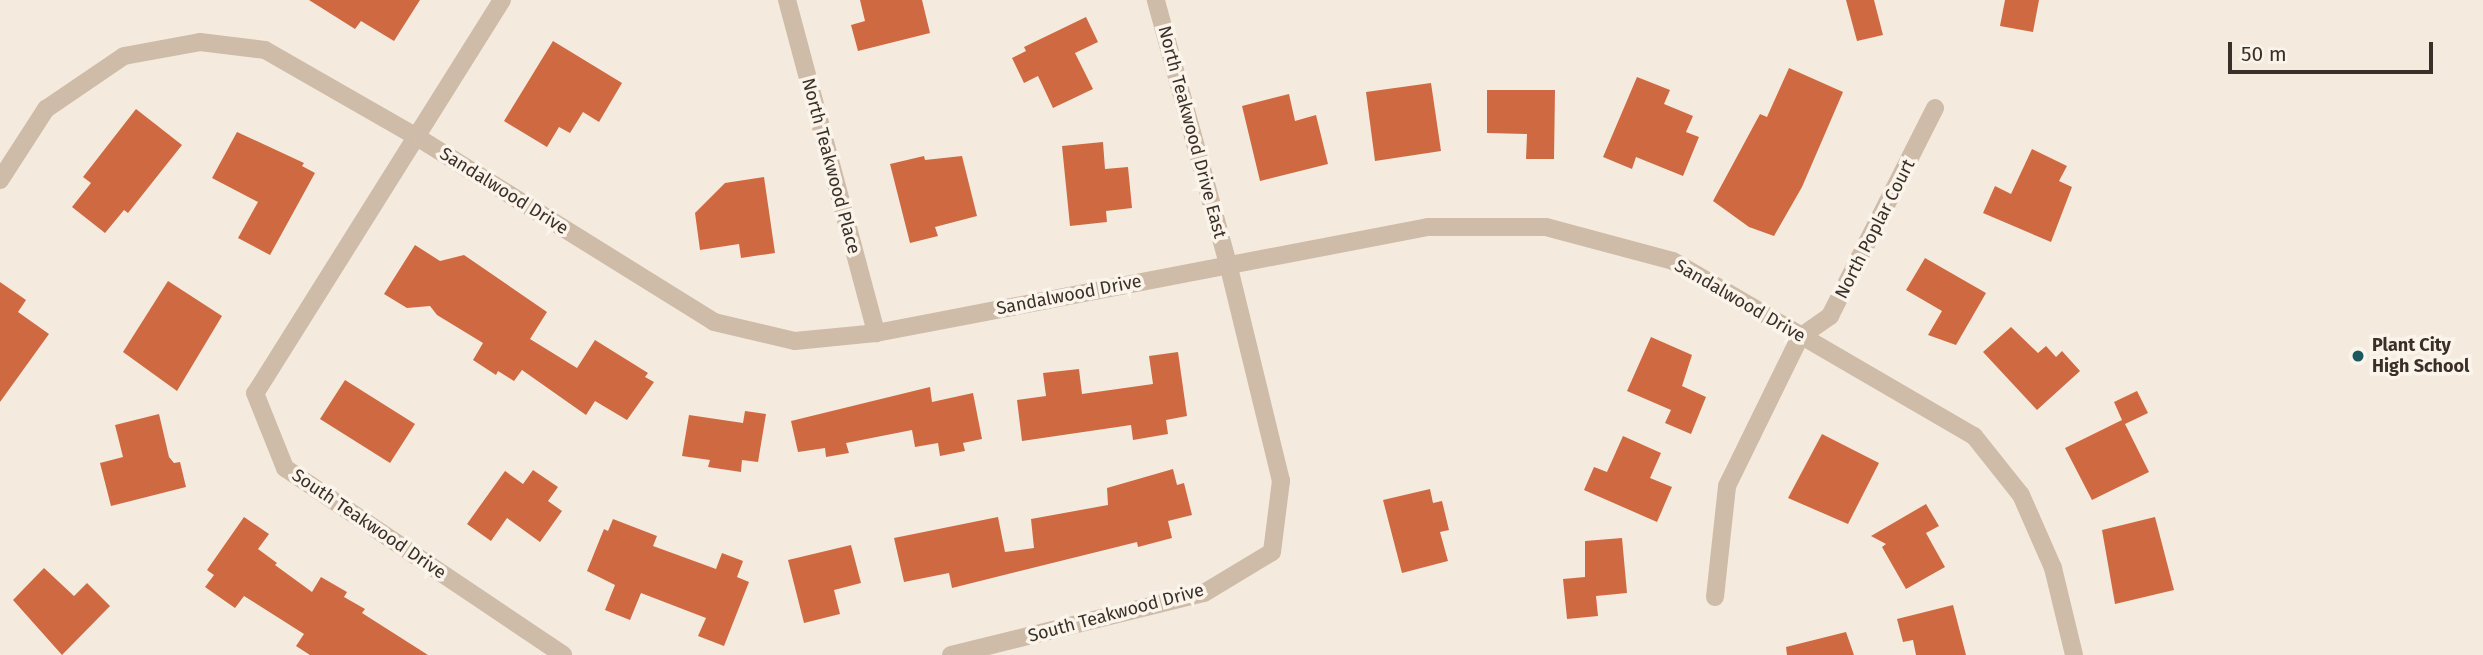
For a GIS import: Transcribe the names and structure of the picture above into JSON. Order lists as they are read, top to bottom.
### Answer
{
  "streets": {
    "street": [
      "North Teakwood Drive East",
      "North Teakwood Place",
      "Sandalwood Drive",
      "North Poplar Court",
      "South Teakwood Drive"
    ]
  },
  "crossings": [
    ["North Teakwood Drive East", "Sandalwood Drive"],
    ["North Teakwood Drive East", "South Teakwood Drive"],
    ["North Teakwood Place", "Sandalwood Drive"],
    ["Sandalwood Drive", "North Poplar Court"],
    ["Sandalwood Drive", "South Teakwood Drive"]
  ],
  "places": ["Plant City High School"],
  "scale_bar": "50 m"
}
